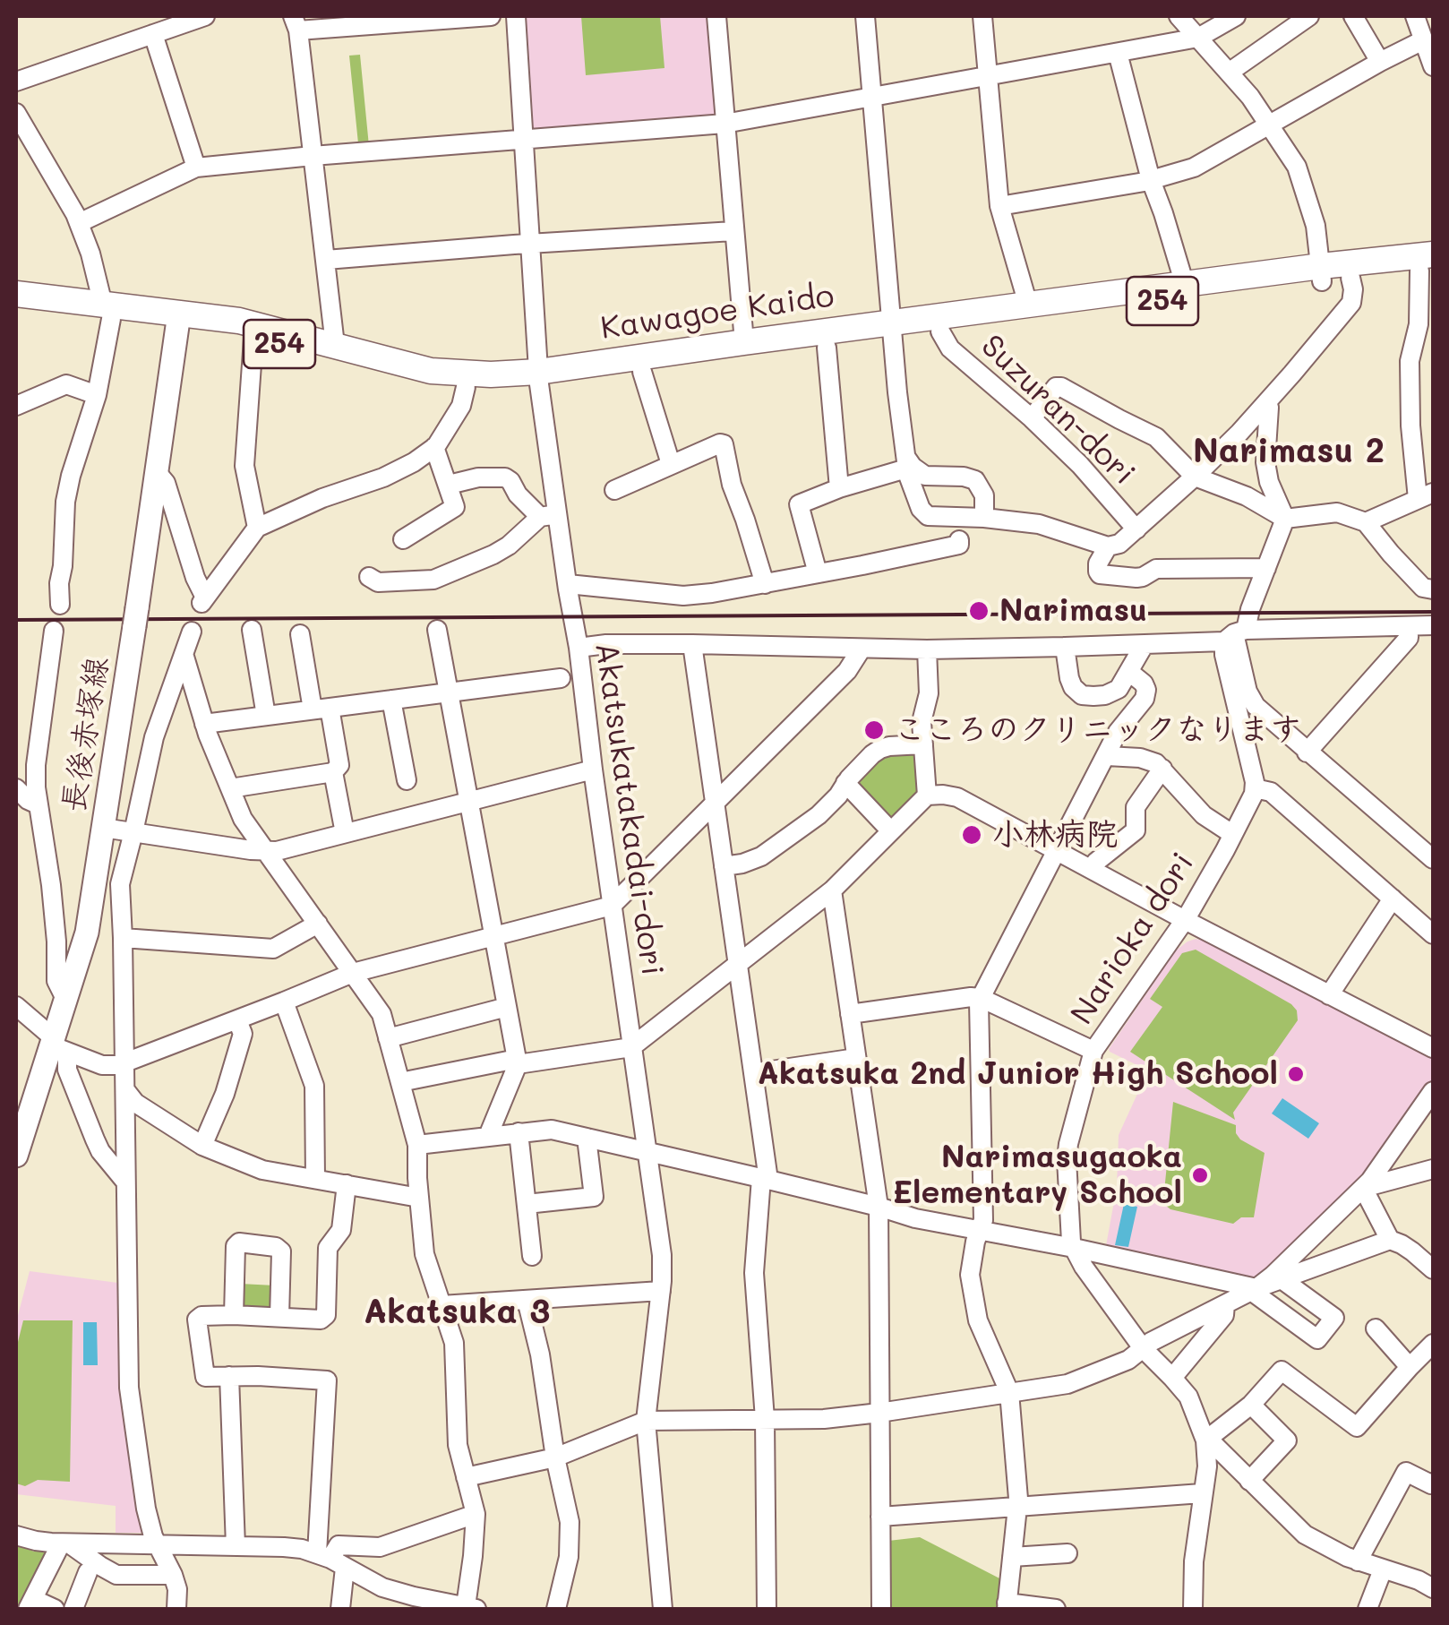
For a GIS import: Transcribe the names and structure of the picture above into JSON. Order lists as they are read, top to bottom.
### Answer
{
  "streets": {
    "highway": ["254", "Kawagoe Kaido"],
    "main road": ["長後赤塚線"],
    "street": ["Suzuran-dori", "Akatsukatakadai-dori", "Narioka dori"]
  },
  "crossings": [
    ["Kawagoe Kaido", "Suzuran-dori"],
    ["Kawagoe Kaido", "長後赤塚線"],
    ["Kawagoe Kaido", "Akatsukatakadai-dori"]
  ],
  "districts": ["Narimasu 2", "Akatsuka 3"],
  "places": [
    "Narimasu",
    "こころのクリニックなります",
    "小林病院",
    "Akatsuka 2nd Junior High School",
    "Narimasugaoka Elementary School"
  ]
}
